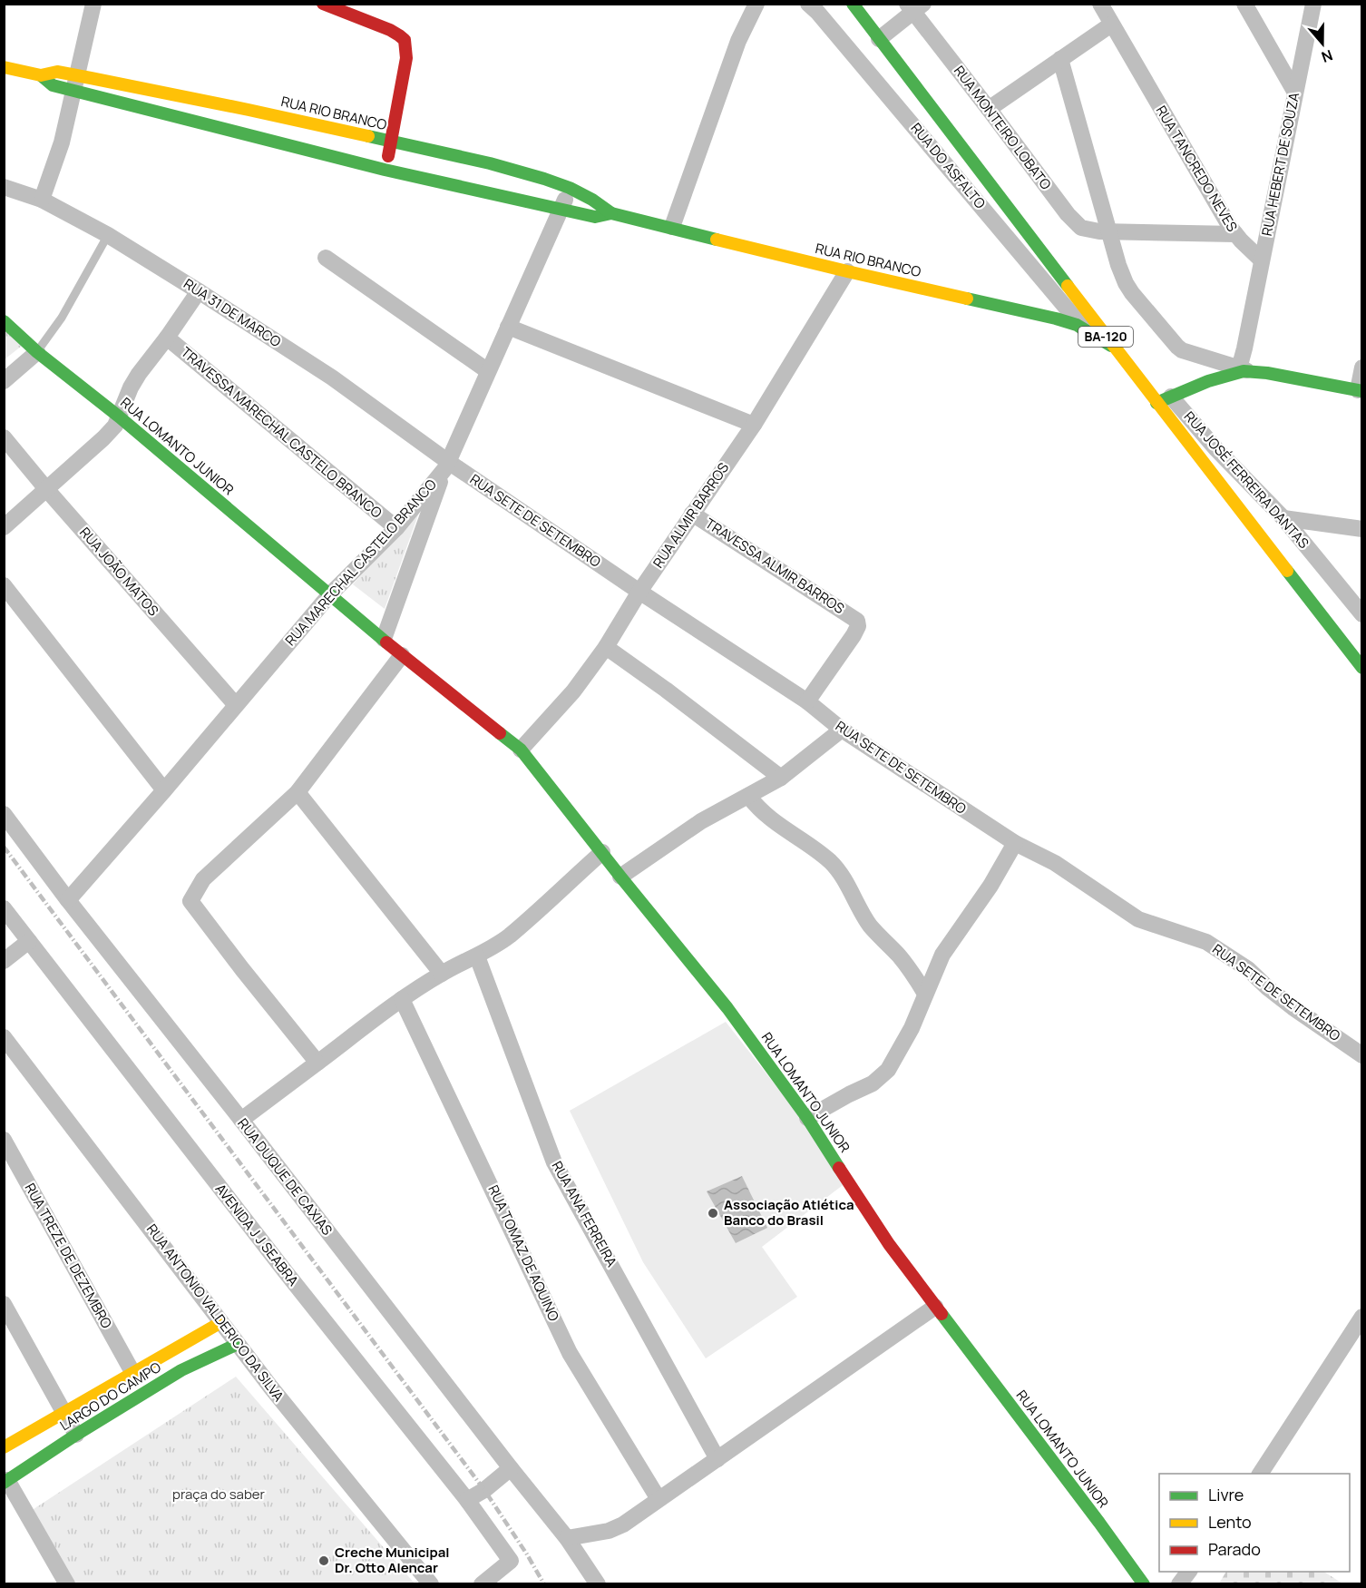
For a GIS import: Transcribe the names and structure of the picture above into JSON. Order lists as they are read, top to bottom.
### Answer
{
  "streets": {
    "street": [
      "RUA RIO BRANCO",
      "RUA MONTEIRO LOBATO",
      "RUA HEBERT DE SOUZA",
      "RUA DO ASFALTO",
      "RUA TANCREDO NEVES",
      "RUA 31 DE MARCO",
      "BA-120",
      "TRAVESSA MARECHAL CASTELO BRANCO",
      "RUA LOMANTO JUNIOR",
      "RUA JOSÉ FERREIRA DANTAS",
      "RUA ALMIR BARROS",
      "RUA SETE DE SETEMBRO",
      "RUA MARECHAL CASTELO BRANCO",
      "TRAVESSA ALMIR BARROS",
      "RUA JOÃO MATOS",
      "RUA DUQUE DE CAXIAS",
      "RUA ANA FERREIRA",
      "AVENIDA J J SEABRA",
      "RUA TOMAZ DE AQUINO",
      "RUA TREZE DE DEZEMBRO",
      "RUA ANTONIO VALDERICO DA SILVA",
      "LARGO DO CAMPO"
    ]
  },
  "crossings": [
    ["RUA RIO BRANCO", "RUA DO ASFALTO"],
    ["RUA RIO BRANCO", "BA-120"],
    ["RUA RIO BRANCO", "RUA ALMIR BARROS"],
    ["RUA RIO BRANCO", "RUA MARECHAL CASTELO BRANCO"],
    ["RUA MONTEIRO LOBATO", "RUA TANCREDO NEVES"],
    ["RUA HEBERT DE SOUZA", "RUA TANCREDO NEVES"],
    ["RUA 31 DE MARCO", "RUA SETE DE SETEMBRO"],
    ["RUA 31 DE MARCO", "RUA MARECHAL CASTELO BRANCO"],
    ["BA-120", "RUA JOSÉ FERREIRA DANTAS"],
    ["TRAVESSA MARECHAL CASTELO BRANCO", "RUA MARECHAL CASTELO BRANCO"],
    ["RUA LOMANTO JUNIOR", "RUA ALMIR BARROS"],
    ["RUA LOMANTO JUNIOR", "RUA MARECHAL CASTELO BRANCO"],
    ["RUA ALMIR BARROS", "RUA SETE DE SETEMBRO"],
    ["RUA ALMIR BARROS", "TRAVESSA ALMIR BARROS"],
    ["RUA SETE DE SETEMBRO", "RUA MARECHAL CASTELO BRANCO"],
    ["RUA SETE DE SETEMBRO", "TRAVESSA ALMIR BARROS"],
    ["RUA MARECHAL CASTELO BRANCO", "RUA JOÃO MATOS"],
    ["RUA MARECHAL CASTELO BRANCO", "RUA DUQUE DE CAXIAS"],
    ["RUA TREZE DE DEZEMBRO", "LARGO DO CAMPO"],
    ["RUA ANTONIO VALDERICO DA SILVA", "LARGO DO CAMPO"]
  ],
  "parks": ["praça do saber"],
  "places": ["Associação Atlética Banco do Brasil", "Creche Municipal Dr. Otto Alencar"],
  "legend": ["Livre", "Lento", "Parado"],
  "north": "bottom"
}
